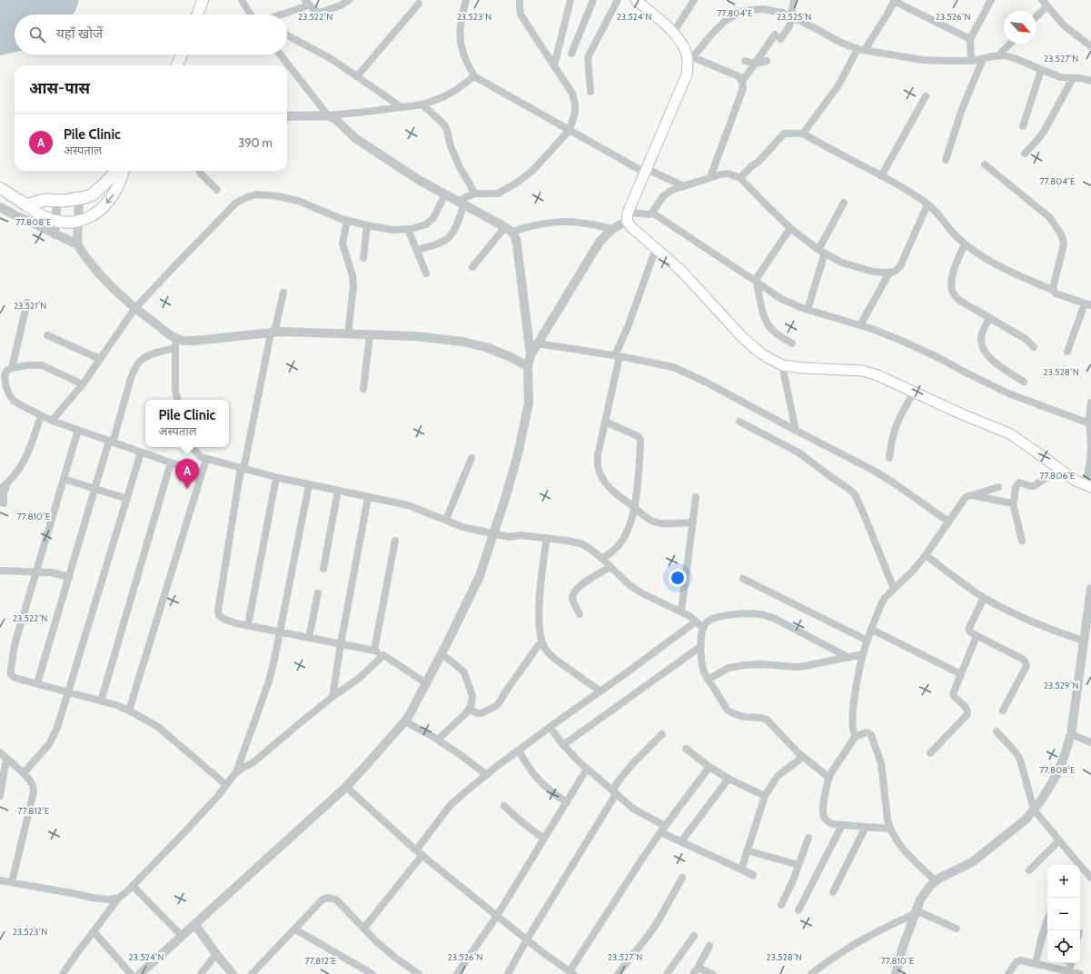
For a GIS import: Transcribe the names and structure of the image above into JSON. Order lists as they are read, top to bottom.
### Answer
{
  "north": "bottom right",
  "page": {
    "search": "यहाँ खोजें",
    "heading": "आस-पास",
    "list": [
      {
        "mark": "A",
        "name": "Pile Clinic",
        "note": "अस्पताल",
        "value": "390 m"
      }
    ],
    "popup": ["Pile Clinic", "अस्पताल"],
    "pins": "A",
    "map_buttons": ["+", "−"]
  },
  "coordinates": [
    "77.804°E",
    "23.522°N",
    "23.523°N",
    "23.524°N",
    "23.525°N",
    "23.526°N",
    "23.527°N",
    "77.808°E",
    "23.521°N",
    "23.528°N",
    "77.806°E",
    "77.810°E",
    "23.529°N",
    "77.812°E"
  ]
}
